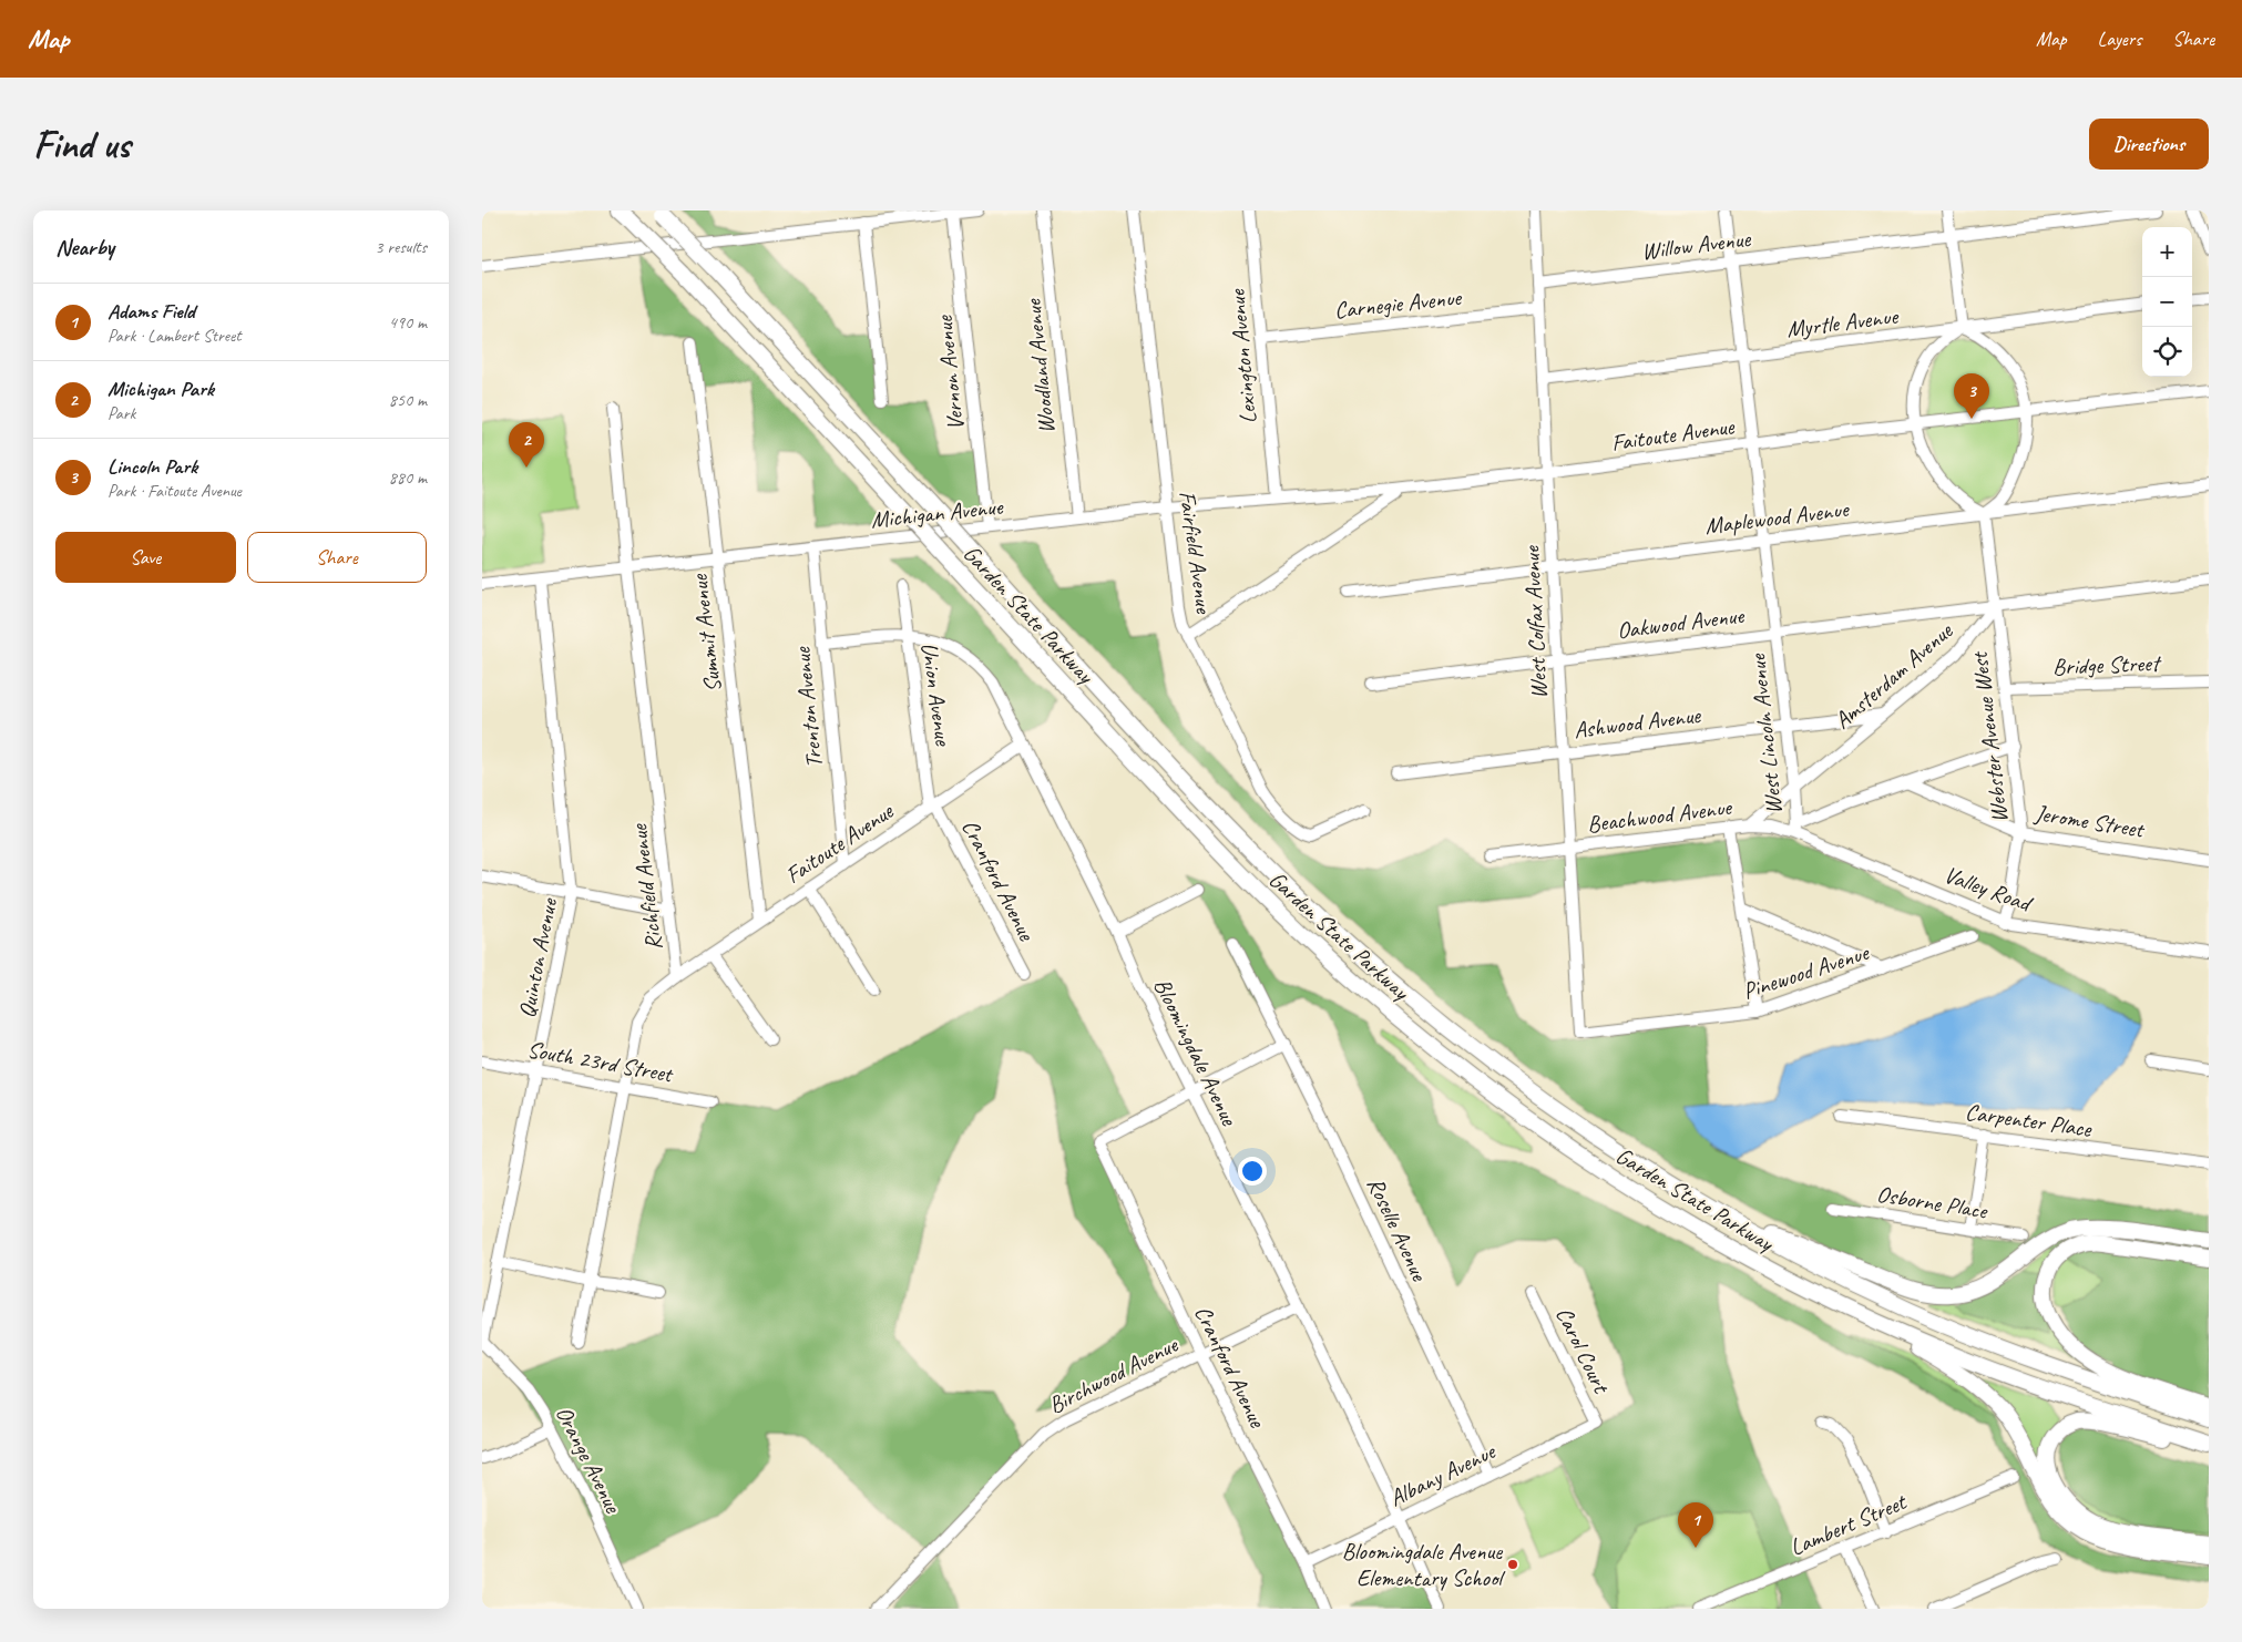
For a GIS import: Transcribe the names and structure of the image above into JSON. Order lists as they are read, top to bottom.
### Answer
{
  "streets": {
    "highway": ["Garden State Parkway"],
    "street": [
      "Willow Avenue",
      "Carnegie Avenue",
      "Myrtle Avenue",
      "Lexington Avenue",
      "Woodland Avenue",
      "Vernon Avenue",
      "Faitoute Avenue",
      "Michigan Avenue",
      "Maplewood Avenue",
      "Fairfield Avenue",
      "West Colfax Avenue",
      "Oakwood Avenue",
      "Summit Avenue",
      "Bridge Street",
      "Amsterdam Avenue",
      "Union Avenue",
      "Trenton Avenue",
      "Ashwood Avenue",
      "West Lincoln Avenue",
      "Webster Avenue West",
      "Beachwood Avenue",
      "Jerome Street",
      "Cranford Avenue",
      "Richfield Avenue",
      "Valley Road",
      "Quinton Avenue",
      "Pinewood Avenue",
      "Bloomingdale Avenue",
      "South 23rd Street",
      "Carpenter Place",
      "Osborne Place",
      "Roselle Avenue",
      "Carol Court",
      "Birchwood Avenue",
      "Orange Avenue",
      "Albany Avenue",
      "Lambert Street"
    ]
  },
  "crossings": [
    ["Willow Avenue", "West Colfax Avenue"],
    ["Willow Avenue", "West Lincoln Avenue"],
    ["Carnegie Avenue", "Lexington Avenue"],
    ["Carnegie Avenue", "West Colfax Avenue"],
    ["Myrtle Avenue", "West Colfax Avenue"],
    ["Myrtle Avenue", "West Lincoln Avenue"],
    ["Lexington Avenue", "Michigan Avenue"],
    ["Woodland Avenue", "Michigan Avenue"],
    ["Vernon Avenue", "Michigan Avenue"],
    ["Faitoute Avenue", "Michigan Avenue"],
    ["Faitoute Avenue", "West Colfax Avenue"],
    ["Faitoute Avenue", "Summit Avenue"],
    ["Faitoute Avenue", "Union Avenue"],
    ["Faitoute Avenue", "Trenton Avenue"],
    ["Faitoute Avenue", "West Lincoln Avenue"],
    ["Faitoute Avenue", "Cranford Avenue"],
    ["Faitoute Avenue", "Richfield Avenue"],
    ["Faitoute Avenue", "Bloomingdale Avenue"],
    ["Michigan Avenue", "Fairfield Avenue"],
    ["Michigan Avenue", "Summit Avenue"],
    ["Michigan Avenue", "Trenton Avenue"],
    ["Michigan Avenue", "Richfield Avenue"],
    ["Michigan Avenue", "Quinton Avenue"],
    ["Maplewood Avenue", "West Colfax Avenue"],
    ["Maplewood Avenue", "West Lincoln Avenue"],
    ["Maplewood Avenue", "Webster Avenue West"],
    ["West Colfax Avenue", "Oakwood Avenue"],
    ["West Colfax Avenue", "Ashwood Avenue"],
    ["West Colfax Avenue", "Beachwood Avenue"],
    ["West Colfax Avenue", "Pinewood Avenue"],
    ["Oakwood Avenue", "Amsterdam Avenue"],
    ["Oakwood Avenue", "West Lincoln Avenue"],
    ["Oakwood Avenue", "Webster Avenue West"],
    ["Bridge Street", "Webster Avenue West"],
    ["Amsterdam Avenue", "Ashwood Avenue"],
    ["Amsterdam Avenue", "West Lincoln Avenue"],
    ["Amsterdam Avenue", "Webster Avenue West"],
    ["Amsterdam Avenue", "Beachwood Avenue"],
    ["Union Avenue", "Cranford Avenue"],
    ["Union Avenue", "Bloomingdale Avenue"],
    ["Trenton Avenue", "Bloomingdale Avenue"],
    ["Ashwood Avenue", "West Lincoln Avenue"],
    ["West Lincoln Avenue", "Beachwood Avenue"],
    ["West Lincoln Avenue", "Valley Road"],
    ["Webster Avenue West", "Jerome Street"],
    ["Webster Avenue West", "Valley Road"],
    ["Beachwood Avenue", "Valley Road"],
    ["Cranford Avenue", "Bloomingdale Avenue"],
    ["Cranford Avenue", "Birchwood Avenue"],
    ["Cranford Avenue", "Albany Avenue"],
    ["Richfield Avenue", "South 23rd Street"],
    ["Quinton Avenue", "South 23rd Street"],
    ["Quinton Avenue", "Orange Avenue"],
    ["Bloomingdale Avenue", "Birchwood Avenue"],
    ["Bloomingdale Avenue", "Albany Avenue"],
    ["Roselle Avenue", "Albany Avenue"],
    ["Carol Court", "Albany Avenue"]
  ],
  "places": ["Bloomingdale Avenue Elementary School"],
  "page": {
    "header": "Map",
    "nav": ["Map", "Layers", "Share"],
    "buttons": [
      "Directions",
      ["Save", "Share"]
    ],
    "title": "Find us",
    "heading": ["Nearby", "3 results"],
    "map_buttons": ["+", "−"],
    "list": [
      {
        "mark": "1",
        "name": "Adams Field",
        "note": "Park · Lambert Street",
        "value": "490 m"
      },
      {
        "mark": "2",
        "name": "Michigan Park",
        "note": "Park",
        "value": "850 m"
      },
      {
        "mark": "3",
        "name": "Lincoln Park",
        "note": "Park · Faitoute Avenue",
        "value": "880 m"
      }
    ],
    "pins": ["3", "2", "1"]
  }
}
